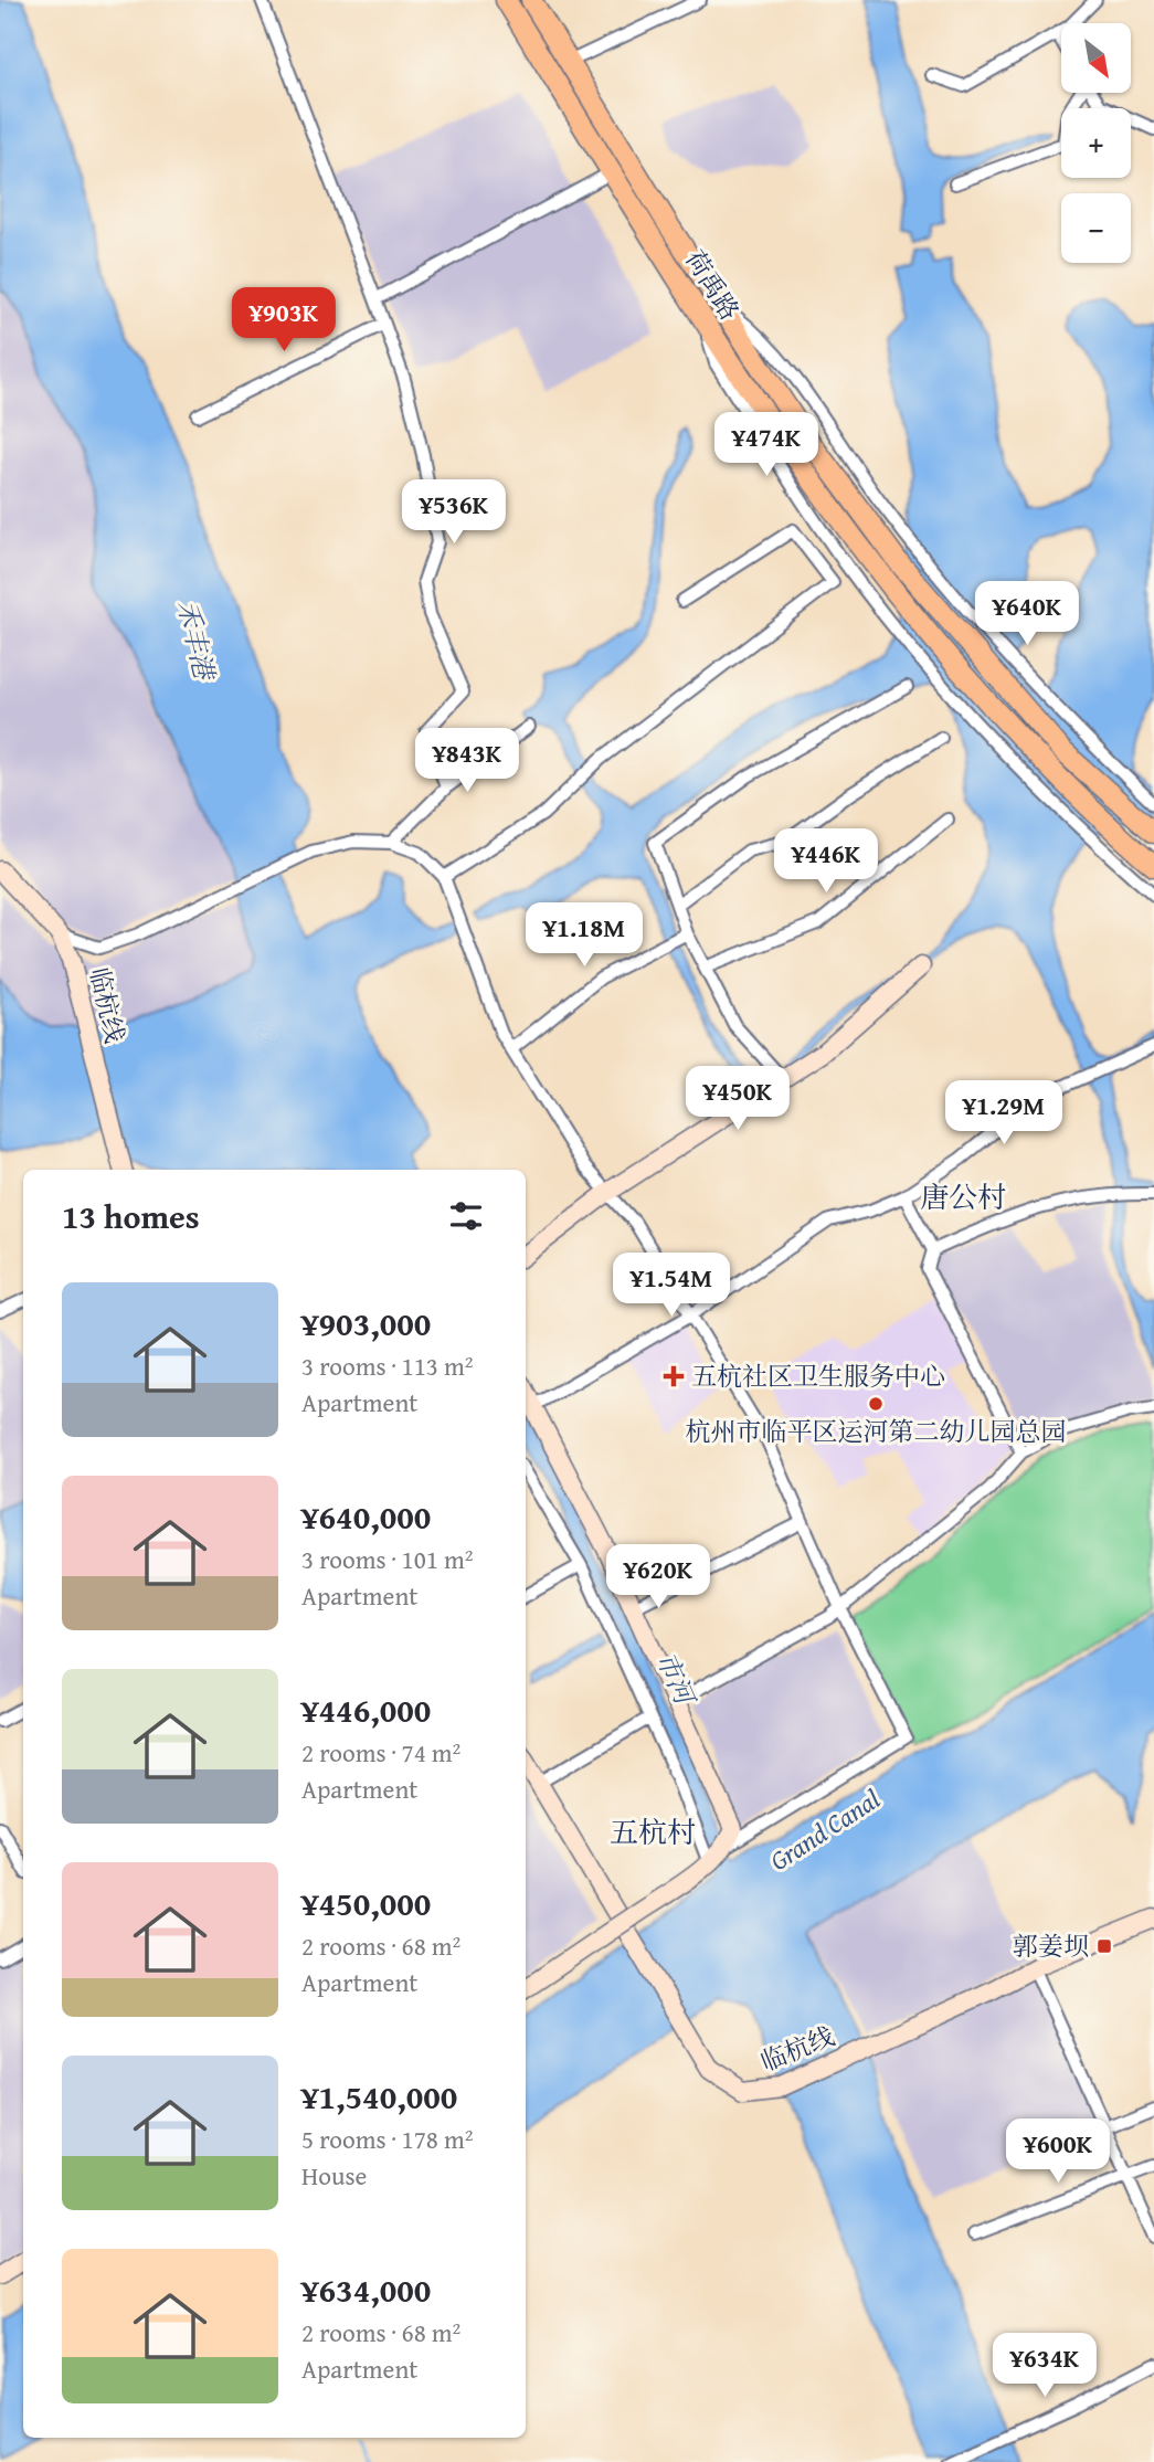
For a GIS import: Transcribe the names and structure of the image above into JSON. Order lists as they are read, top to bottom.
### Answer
{
  "streets": {
    "main road": ["荷禹路"],
    "street": ["临杭线"]
  },
  "districts": ["唐公村", "五杭村"],
  "water": ["禾丰港", "市河", "Grand Canal"],
  "places": {
    "health": ["五杭社区卫生服务中心"],
    "other": ["杭州市临平区运河第二幼儿园总园"],
    "transit": ["郭姜坝"]
  },
  "north": "bottom right",
  "page": {
    "map_buttons": ["+", "−"],
    "price": [
      "¥903K",
      "¥474K",
      "¥536K",
      "¥640K",
      "¥843K",
      "¥446K",
      "¥1.18M",
      "¥450K",
      "¥1.29M",
      "¥1.54M",
      "¥620K",
      "¥600K",
      "¥634K"
    ],
    "heading": "13 homes",
    "list": [
      {
        "name": "¥903,000",
        "note": "3 rooms · 113 m² · Apartment"
      },
      {
        "name": "¥640,000",
        "note": "3 rooms · 101 m² · Apartment"
      },
      {
        "name": "¥446,000",
        "note": "2 rooms · 74 m² · Apartment"
      },
      {
        "name": "¥450,000",
        "note": "2 rooms · 68 m² · Apartment"
      },
      {
        "name": "¥1,540,000",
        "note": "5 rooms · 178 m² · House"
      },
      {
        "name": "¥634,000",
        "note": "2 rooms · 68 m² · Apartment"
      }
    ]
  }
}
